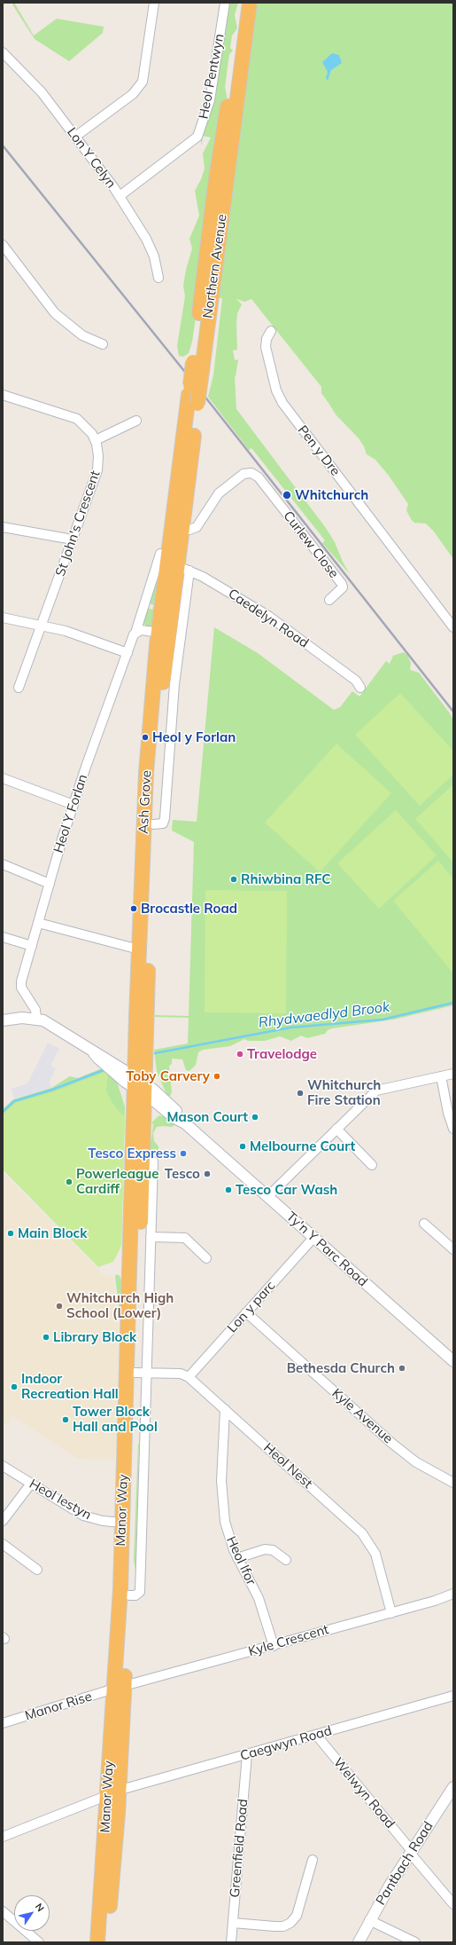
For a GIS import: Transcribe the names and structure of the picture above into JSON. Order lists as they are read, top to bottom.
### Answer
{
  "streets": {
    "highway": ["Northern Avenue", "Ash Grove", "Manor Way"],
    "street": [
      "Heol Pentwyn",
      "Lon Y Celyn",
      "Pen y Dre",
      "St John's Crescent",
      "Curlew Close",
      "Caedelyn Road",
      "Heol Y Forlan",
      "Ty'n Y Parc Road",
      "Lon y parc",
      "Kyle Avenue",
      "Heol Nest",
      "Heol Iestyn",
      "Heol Ifor",
      "Kyle Crescent",
      "Manor Rise",
      "Caegwyn Road",
      "Welwyn Road",
      "Greenfield Road",
      "Pantbach Road"
    ]
  },
  "crossings": [
    ["Heol Pentwyn", "Lon Y Celyn"],
    ["Northern Avenue", "Curlew Close"],
    ["Northern Avenue", "Ash Grove"],
    ["Curlew Close", "Ash Grove"],
    ["Caedelyn Road", "Ash Grove"],
    ["Caedelyn Road", "Heol Y Forlan"],
    ["Ash Grove", "Heol Y Forlan"],
    ["Ash Grove", "Ty'n Y Parc Road"],
    ["Ash Grove", "Manor Way"],
    ["Heol Y Forlan", "Ty'n Y Parc Road"],
    ["Ty'n Y Parc Road", "Lon y parc"],
    ["Ty'n Y Parc Road", "Manor Way"],
    ["Lon y parc", "Kyle Avenue"],
    ["Lon y parc", "Heol Nest"],
    ["Heol Nest", "Manor Way"],
    ["Heol Nest", "Heol Ifor"],
    ["Heol Nest", "Kyle Crescent"],
    ["Heol Iestyn", "Manor Way"],
    ["Manor Way", "Kyle Crescent"],
    ["Manor Way", "Manor Rise"],
    ["Manor Way", "Caegwyn Road"],
    ["Heol Ifor", "Kyle Crescent"],
    ["Kyle Crescent", "Manor Rise"],
    ["Caegwyn Road", "Welwyn Road"],
    ["Caegwyn Road", "Greenfield Road"],
    ["Welwyn Road", "Pantbach Road"]
  ],
  "water": ["Rhydwaedlyd Brook"],
  "places": [
    "Whitchurch",
    "Heol y Forlan",
    "Rhiwbina RFC",
    "Brocastle Road",
    "Travelodge",
    "Toby Carvery",
    "Whitchurch Fire Station",
    "Mason Court",
    "Melbourne Court",
    "Tesco Express",
    "Tesco",
    "Powerleague Cardiff",
    "Tesco Car Wash",
    "Main Block",
    "Whitchurch High School (Lower)",
    "Library Block",
    "Bethesda Church",
    "Indoor Recreation Hall",
    "Tower Block Hall and Pool"
  ],
  "north": "top right"
}
